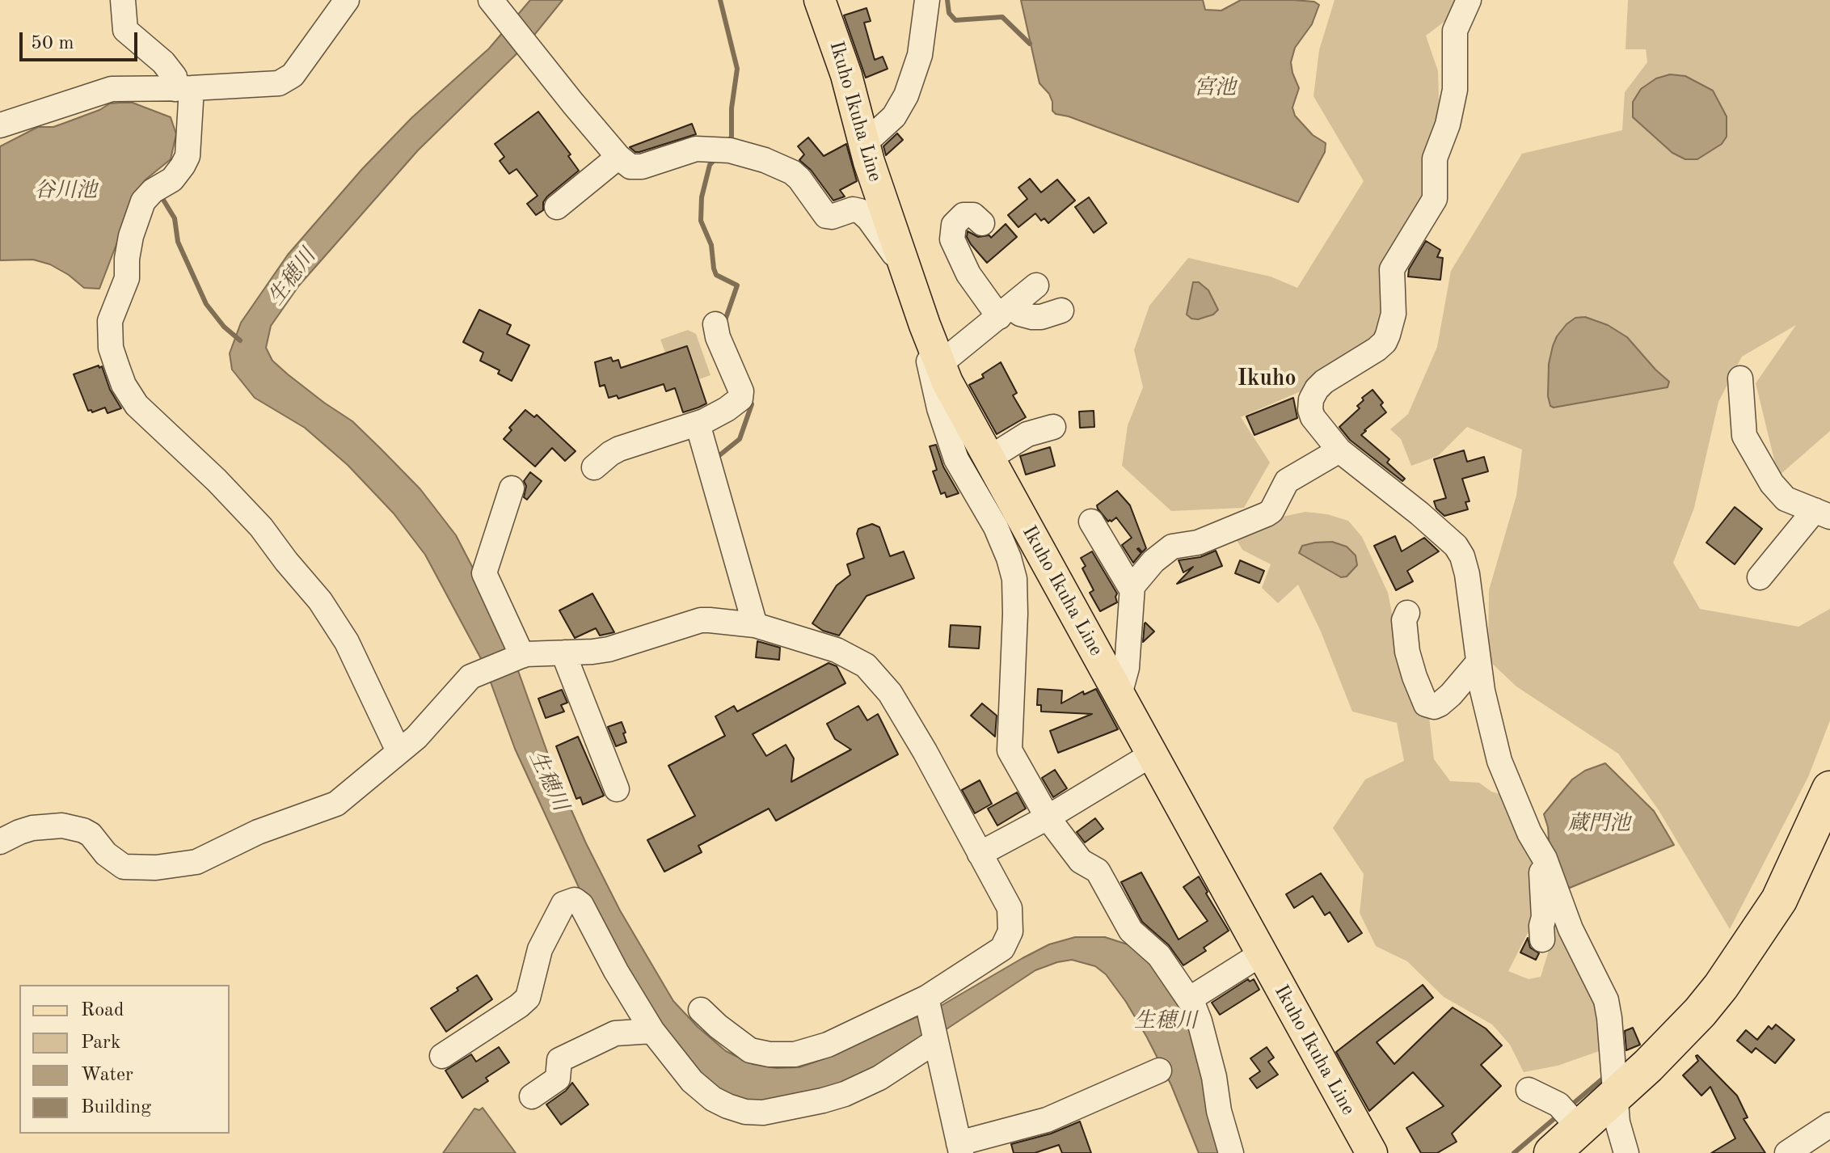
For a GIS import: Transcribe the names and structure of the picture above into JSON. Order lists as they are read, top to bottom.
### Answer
{
  "streets": {
    "main road": ["Ikuho Ikuha Line"]
  },
  "districts": ["Ikuho"],
  "water": [
    "宮池",
    "谷川池",
    "生穂川",
    "蔵門池"
  ],
  "legend": [
    "Road",
    "Park",
    "Water",
    "Building"
  ],
  "scale_bar": "50 m"
}
